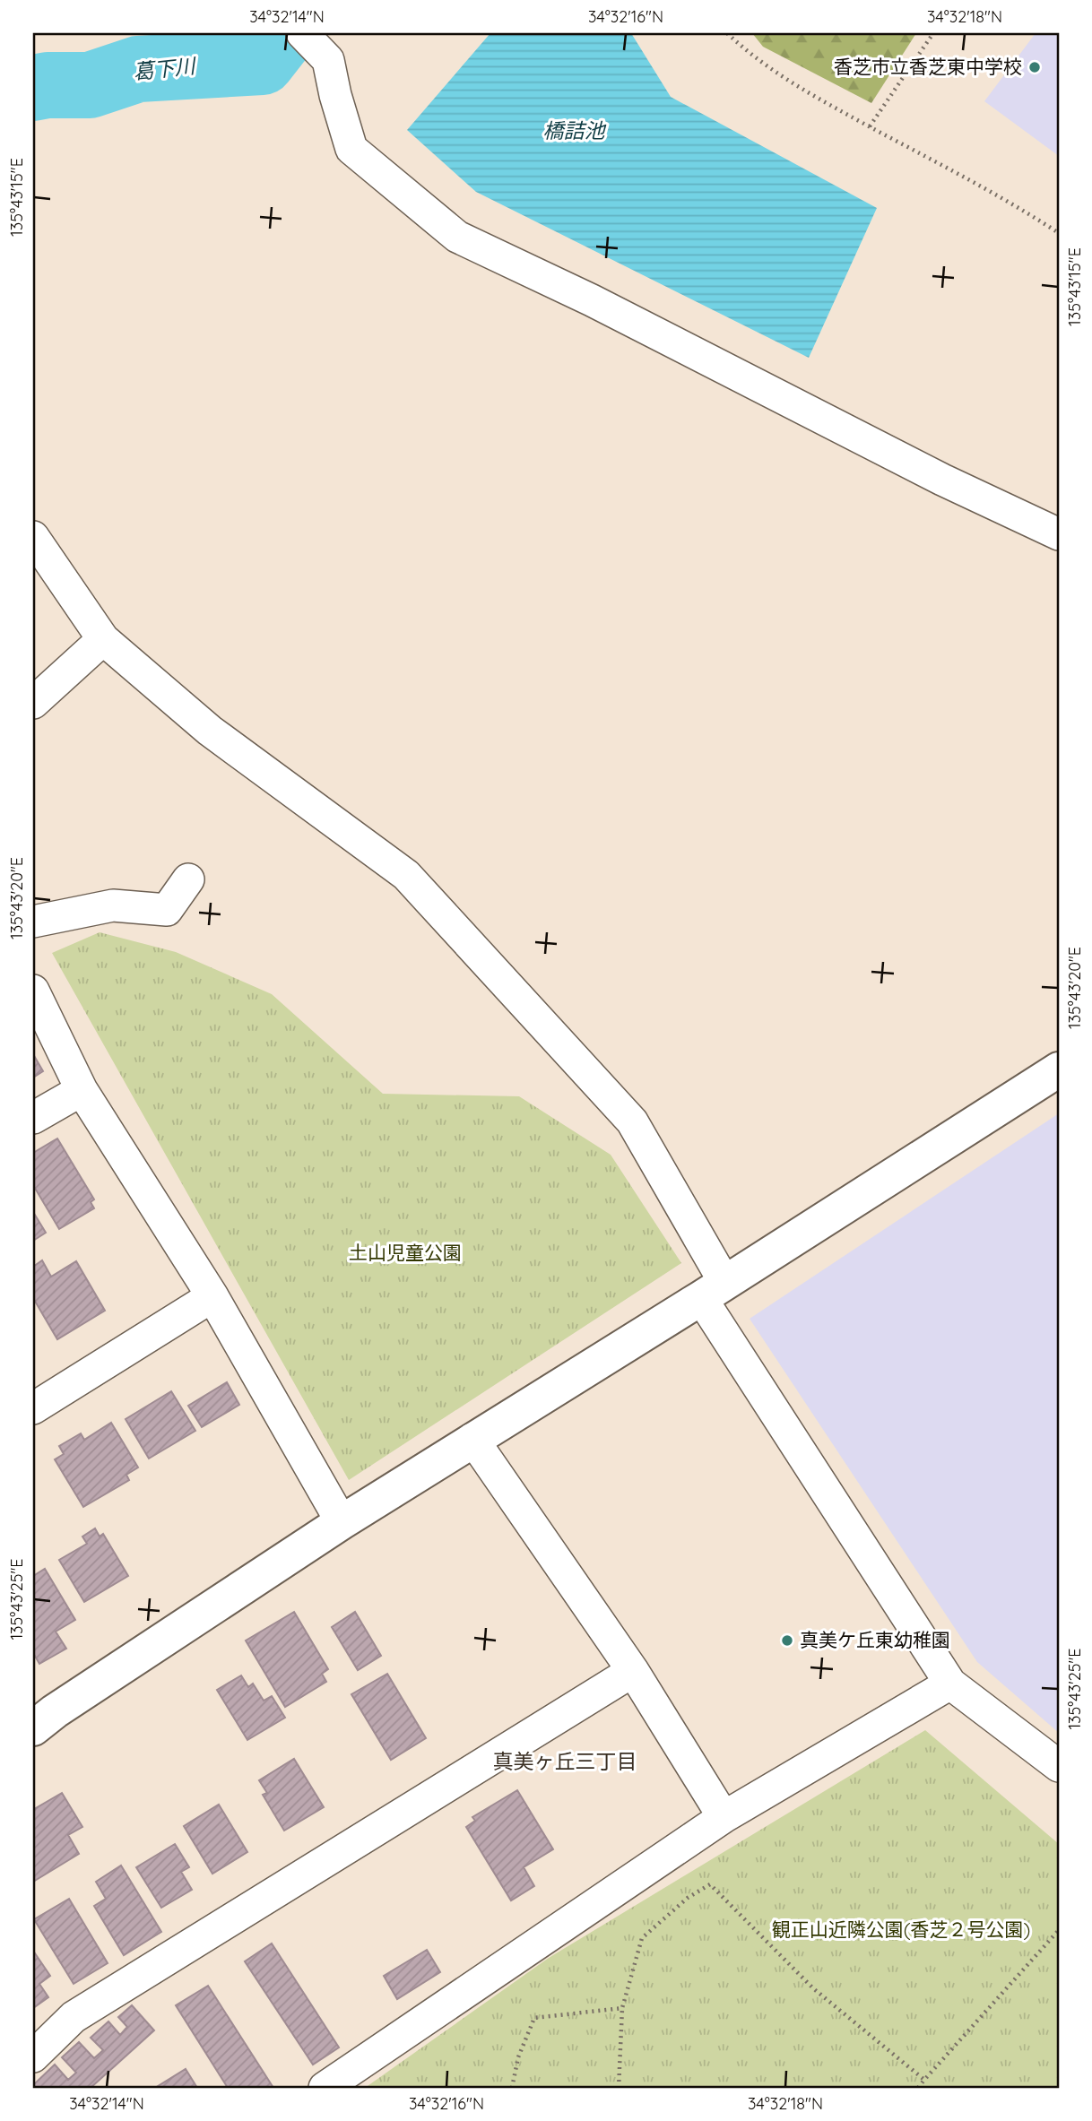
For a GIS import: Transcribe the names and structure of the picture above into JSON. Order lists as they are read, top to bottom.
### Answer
{
  "districts": ["真美ヶ丘三丁目"],
  "water": ["葛下川", "橋詰池"],
  "parks": ["土山児童公園", "観正山近隣公園(香芝２号公園)"],
  "places": ["香芝市立香芝東中学校", "真美ケ丘東幼稚園"],
  "coordinates": [
    "34°32'14\"N",
    "34°32'16\"N",
    "34°32'18\"N",
    "135°43'15\"E",
    "135°43'20\"E",
    "135°43'25\"E"
  ]
}
